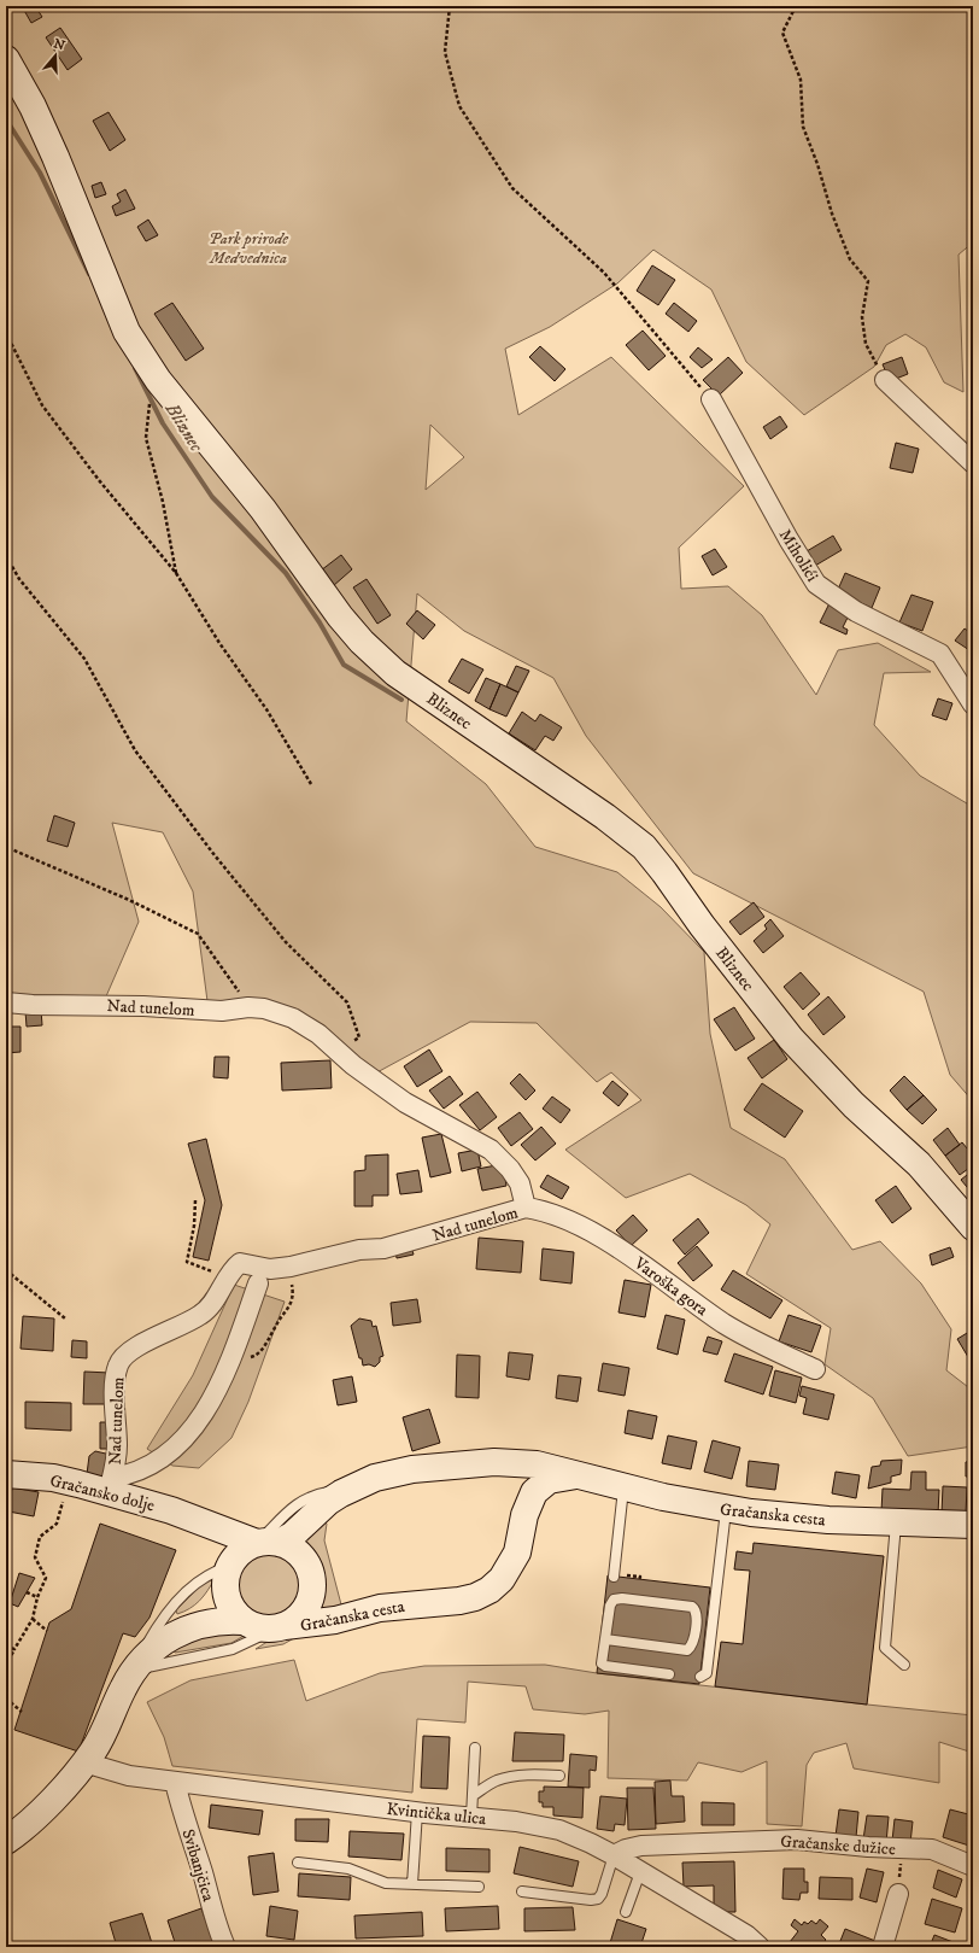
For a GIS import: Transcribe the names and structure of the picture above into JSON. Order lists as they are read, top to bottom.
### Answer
{
  "streets": {
    "main road": ["Bliznec", "Gračansko dolje", "Gračanska cesta"],
    "street": [
      "Miholići",
      "Nad tunelom",
      "Varoška gora",
      "Kvintička ulica",
      "Gračanske dužice",
      "Svibanjčica"
    ]
  },
  "crossings": [
    ["Nad tunelom", "Varoška gora"],
    ["Nad tunelom", "Gračansko dolje"],
    ["Gračansko dolje", "Gračanska cesta"],
    ["Kvintička ulica", "Gračanske dužice"],
    ["Kvintička ulica", "Svibanjčica"]
  ],
  "water": ["Bliznec"],
  "parks": ["Park prirode Medvednica"],
  "north": "top"
}
